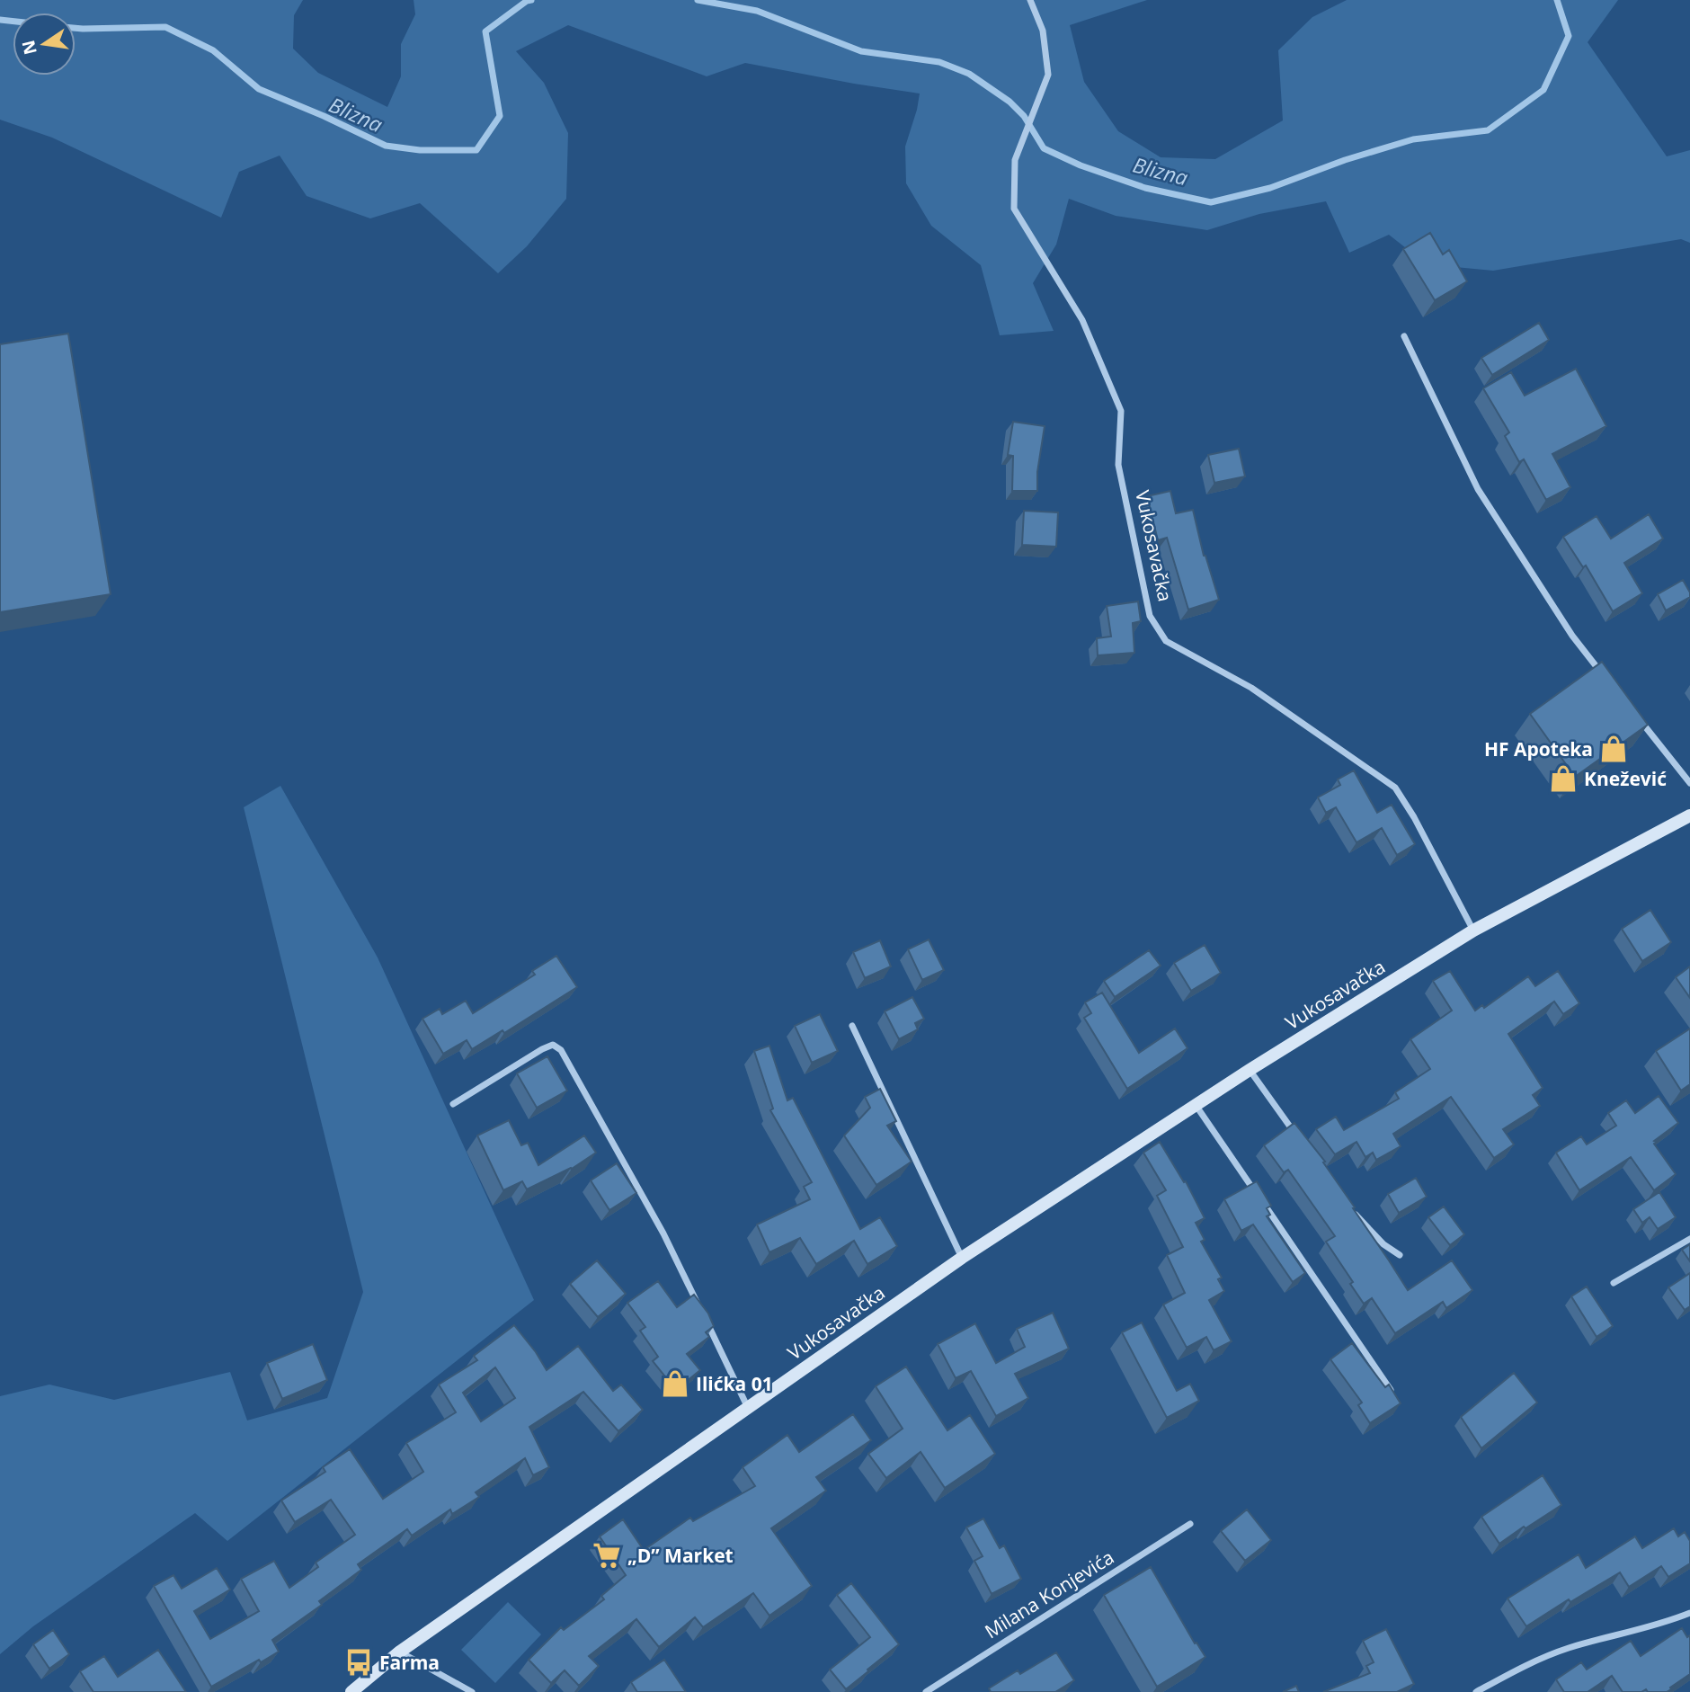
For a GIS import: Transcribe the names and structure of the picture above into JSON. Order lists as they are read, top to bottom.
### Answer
{
  "streets": {
    "main road": ["Vukosavačka"],
    "street": ["Milana Konjevića"]
  },
  "water": ["Blizna"],
  "places": {
    "shop": ["HF Apoteka", "Knežević", "Ilićka 01"],
    "supermarket": ["„D” Market"],
    "bus stop": ["Farma"]
  },
  "north": "left"
}
